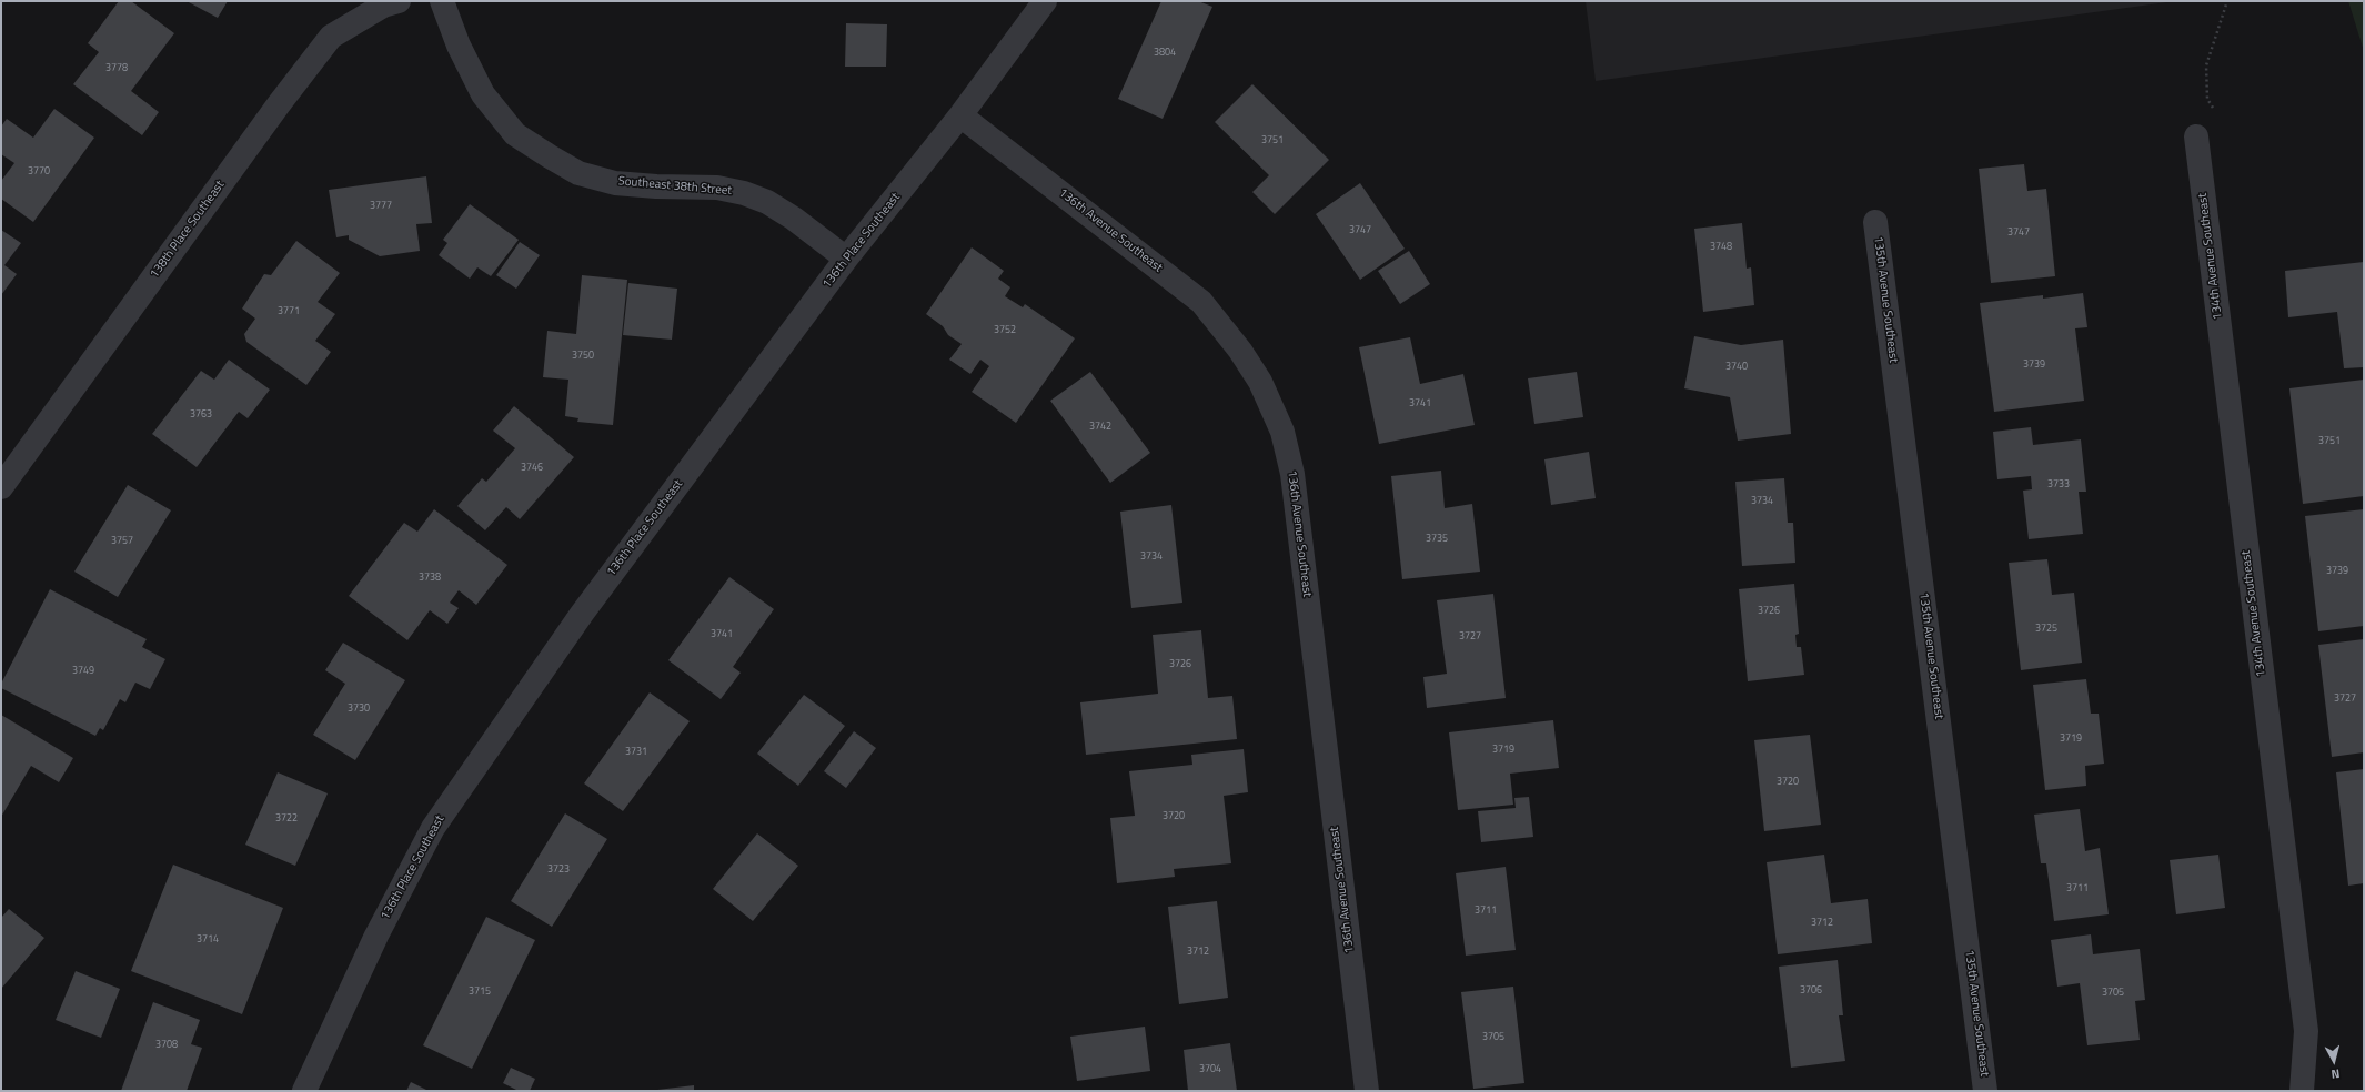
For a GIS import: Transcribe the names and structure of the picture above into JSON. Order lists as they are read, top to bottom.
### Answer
{
  "streets": {
    "street": [
      "Southeast 38th Street",
      "138th Place Southeast",
      "136th Avenue Southeast",
      "136th Place Southeast",
      "134th Avenue Southeast",
      "135th Avenue Southeast"
    ]
  },
  "crossings": [
    ["Southeast 38th Street", "136th Place Southeast"],
    ["136th Avenue Southeast", "136th Place Southeast"]
  ],
  "house_numbers": [
    "3804",
    "3778",
    "3751",
    "3770",
    "3777",
    "3747",
    "3747",
    "3748",
    "3771",
    "3752",
    "3750",
    "3739",
    "3740",
    "3741",
    "3763",
    "3742",
    "3751",
    "3746",
    "3733",
    "3734",
    "3735",
    "3757",
    "3734",
    "3739",
    "3738",
    "3726",
    "3725",
    "3741",
    "3727",
    "3726",
    "3749",
    "3727",
    "3730",
    "3719",
    "3719",
    "3731",
    "3720",
    "3720",
    "3722",
    "3723",
    "3711",
    "3711",
    "3712",
    "3714",
    "3712",
    "3706",
    "3715",
    "3705",
    "3705",
    "3708",
    "3704"
  ],
  "north": "bottom"
}
